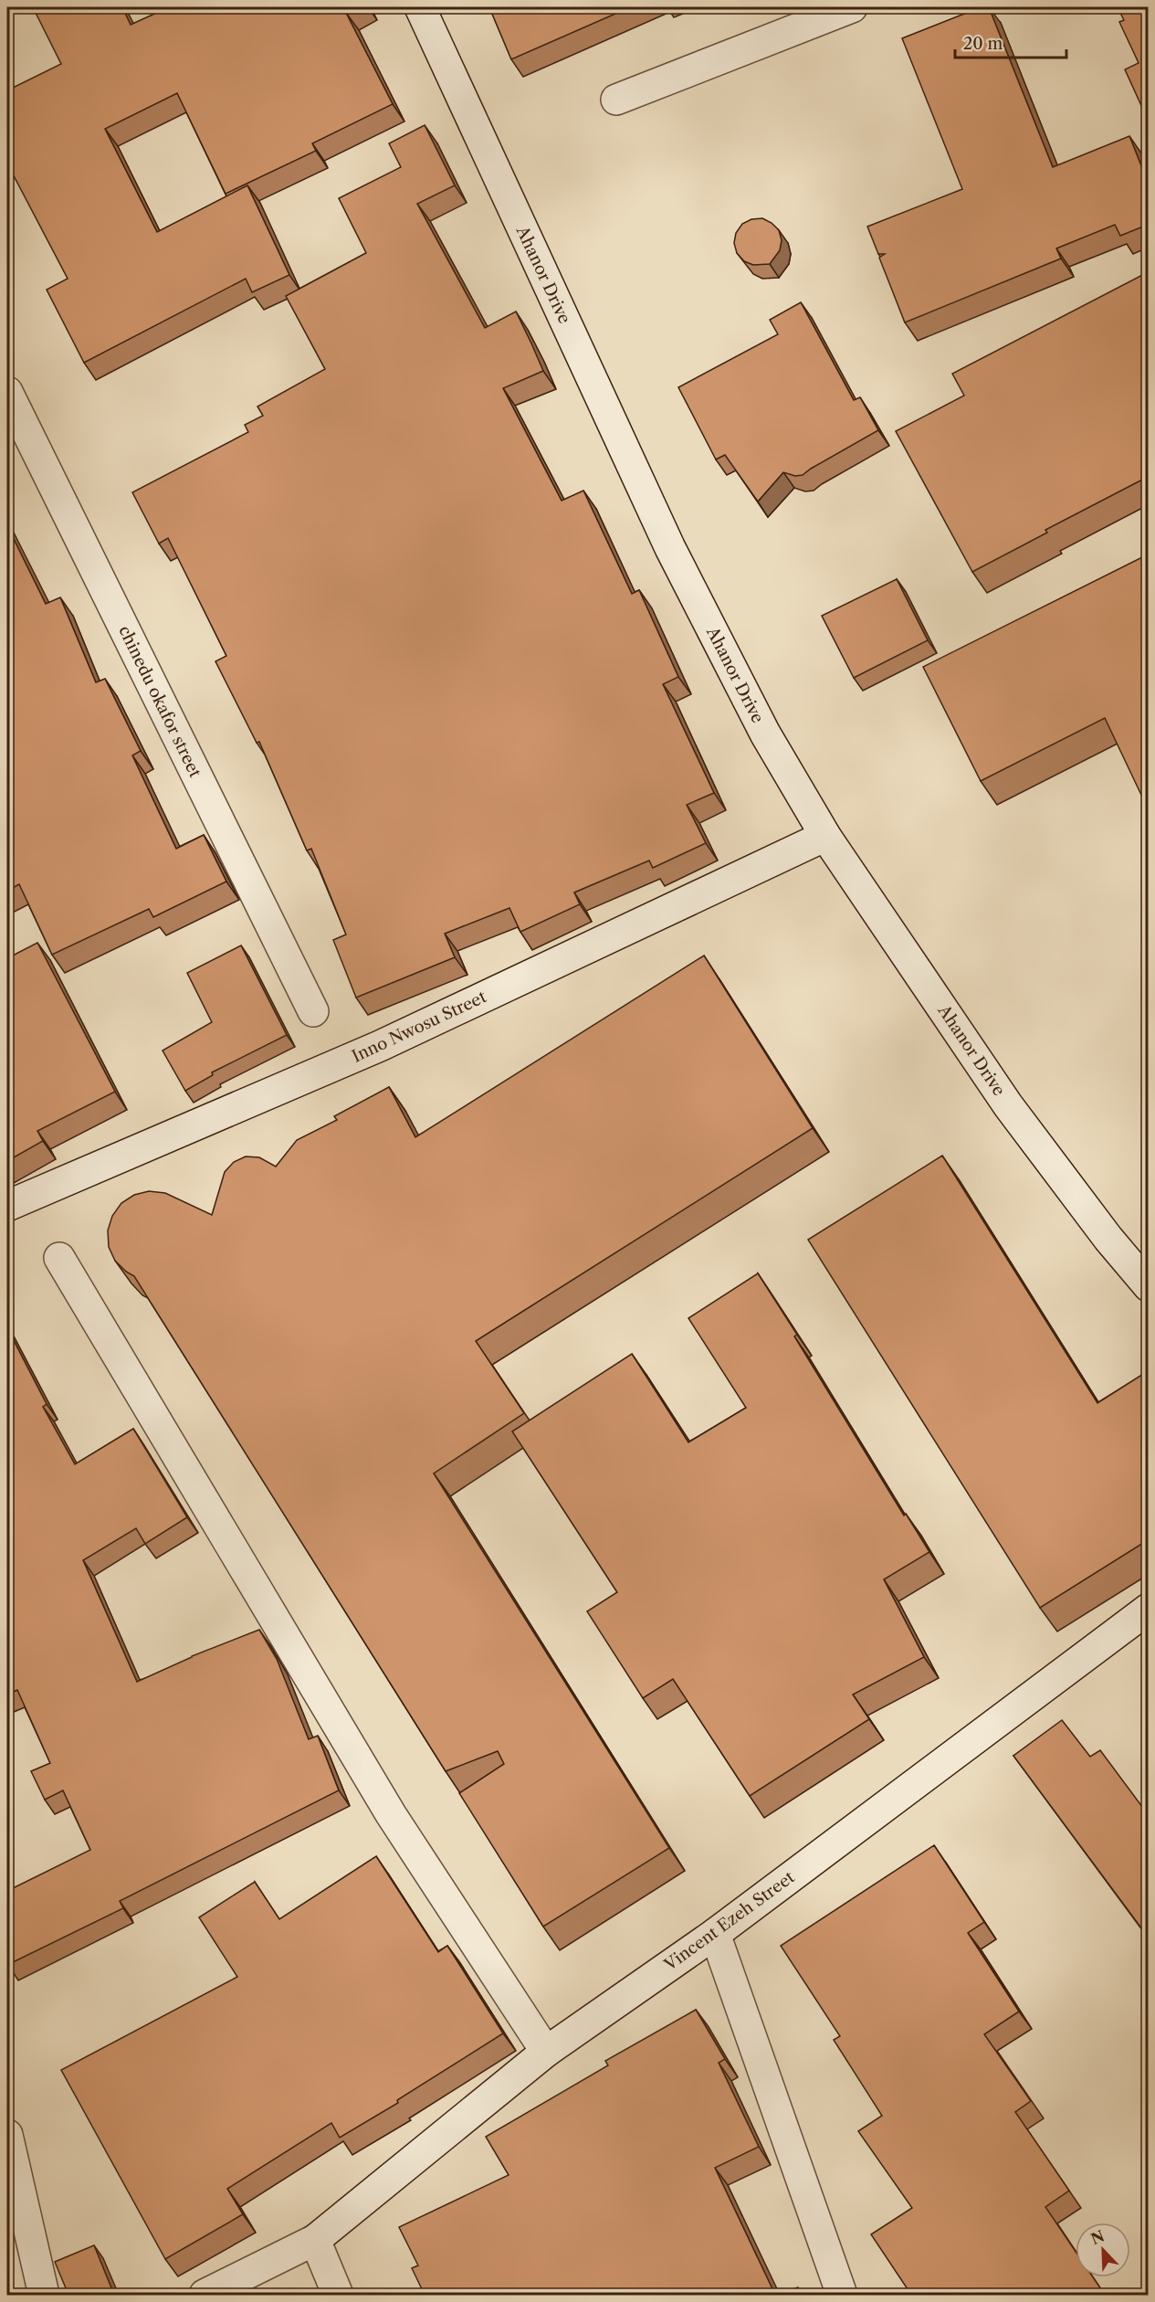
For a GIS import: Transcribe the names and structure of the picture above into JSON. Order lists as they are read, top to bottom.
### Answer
{
  "streets": {
    "street": [
      "Ahanor Drive",
      "chinedu okafor street",
      "Inno Nwosu Street",
      "Vincent Ezeh Street"
    ]
  },
  "crossings": [
    ["Ahanor Drive", "Inno Nwosu Street"]
  ],
  "scale_bar": "20 m",
  "north": "top left"
}
